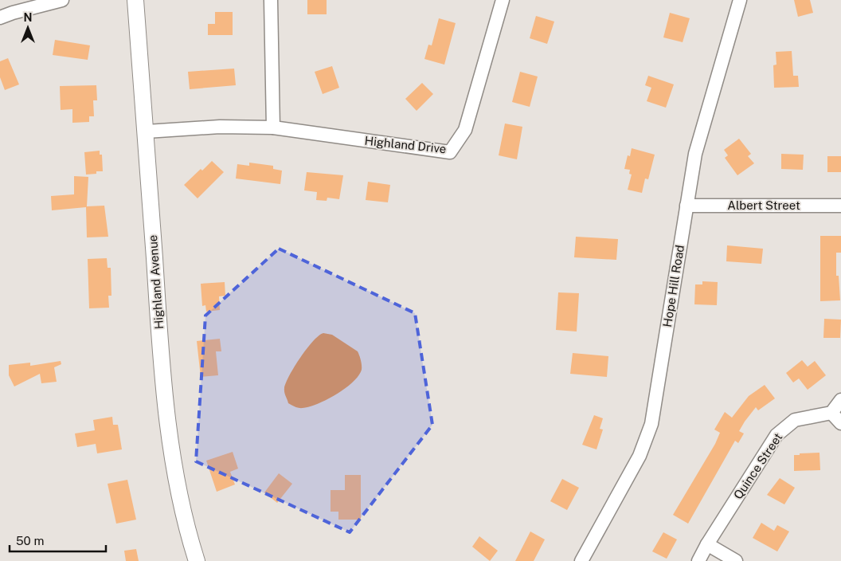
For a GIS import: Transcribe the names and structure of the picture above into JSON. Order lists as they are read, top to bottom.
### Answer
{
  "streets": {
    "street": [
      "Highland Drive",
      "Albert Street",
      "Highland Avenue",
      "Hope Hill Road",
      "Quince Street"
    ]
  },
  "crossings": [
    ["Highland Drive", "Highland Avenue"],
    ["Albert Street", "Hope Hill Road"]
  ],
  "scale_bar": "50 m",
  "north": "top"
}
